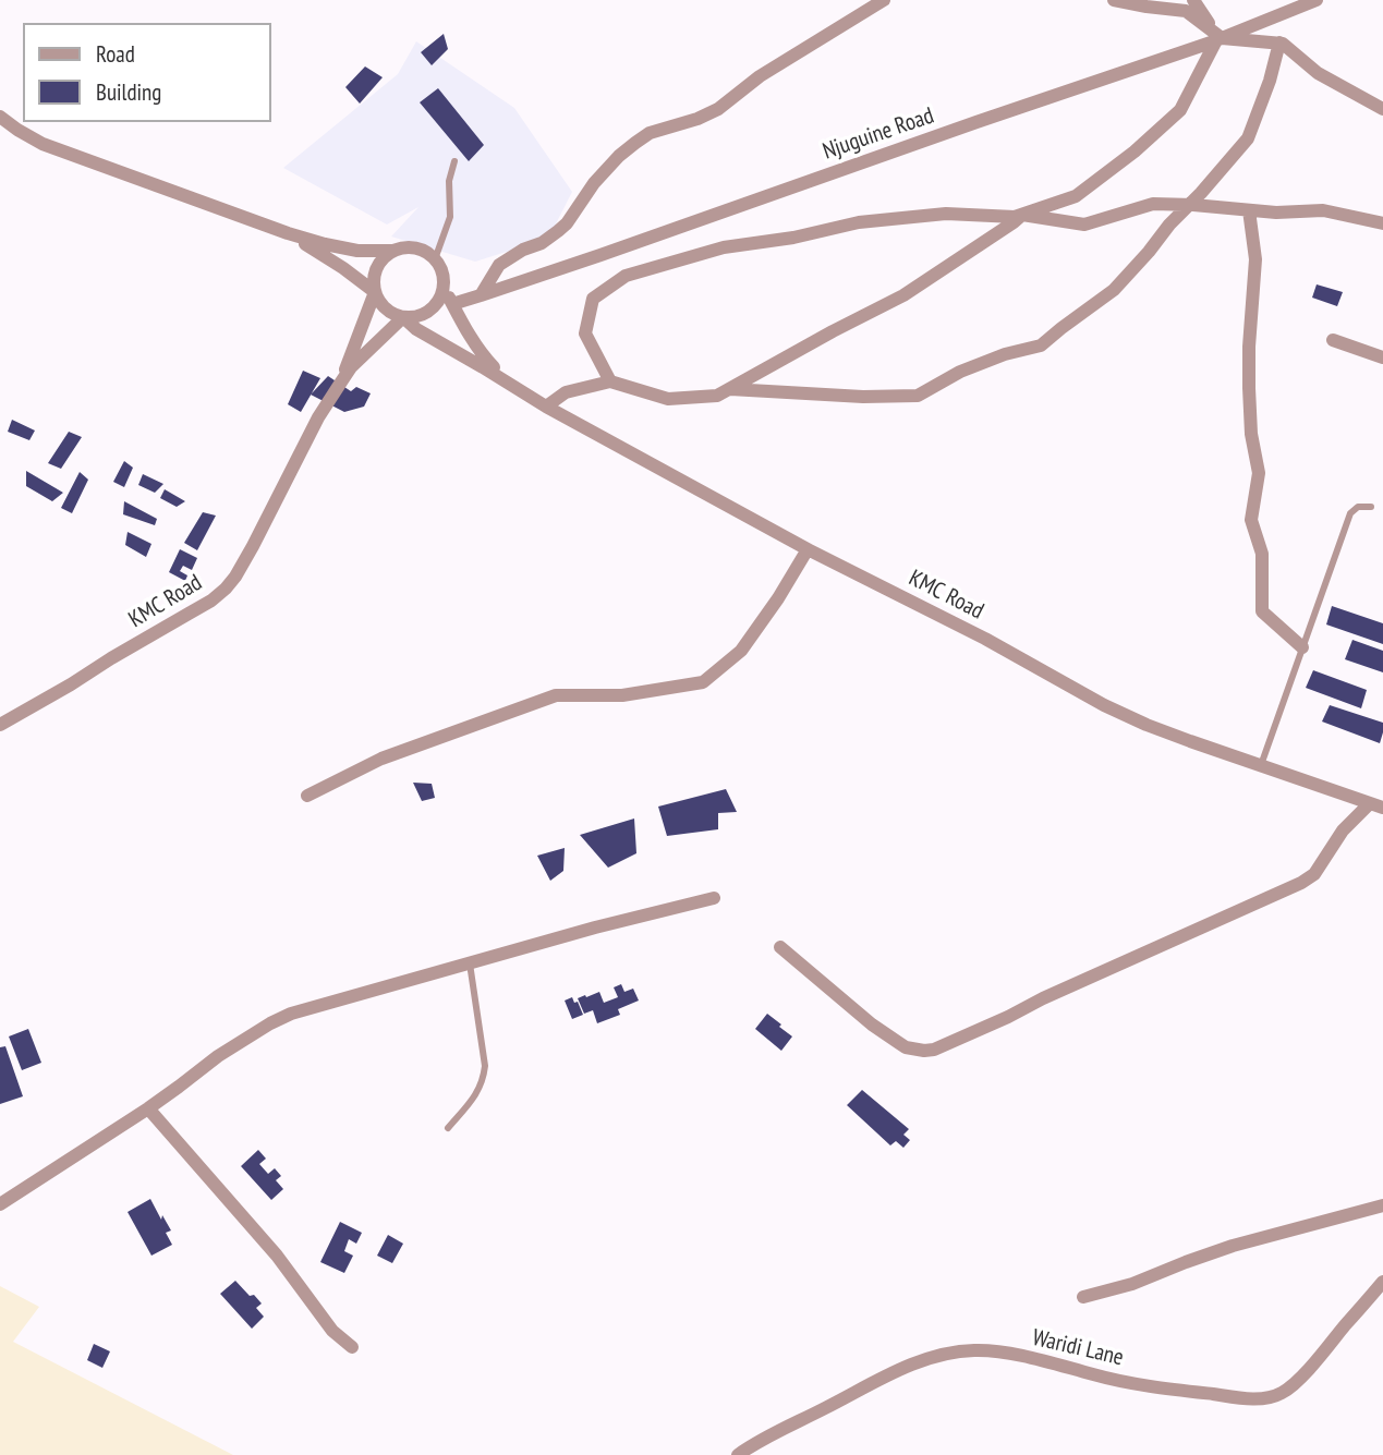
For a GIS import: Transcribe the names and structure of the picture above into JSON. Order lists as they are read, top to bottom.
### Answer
{
  "streets": {
    "street": ["Njuguine Road", "KMC Road", "Waridi Lane"]
  },
  "crossings": [
    ["Njuguine Road", "KMC Road"]
  ],
  "legend": ["Road", "Building"]
}
